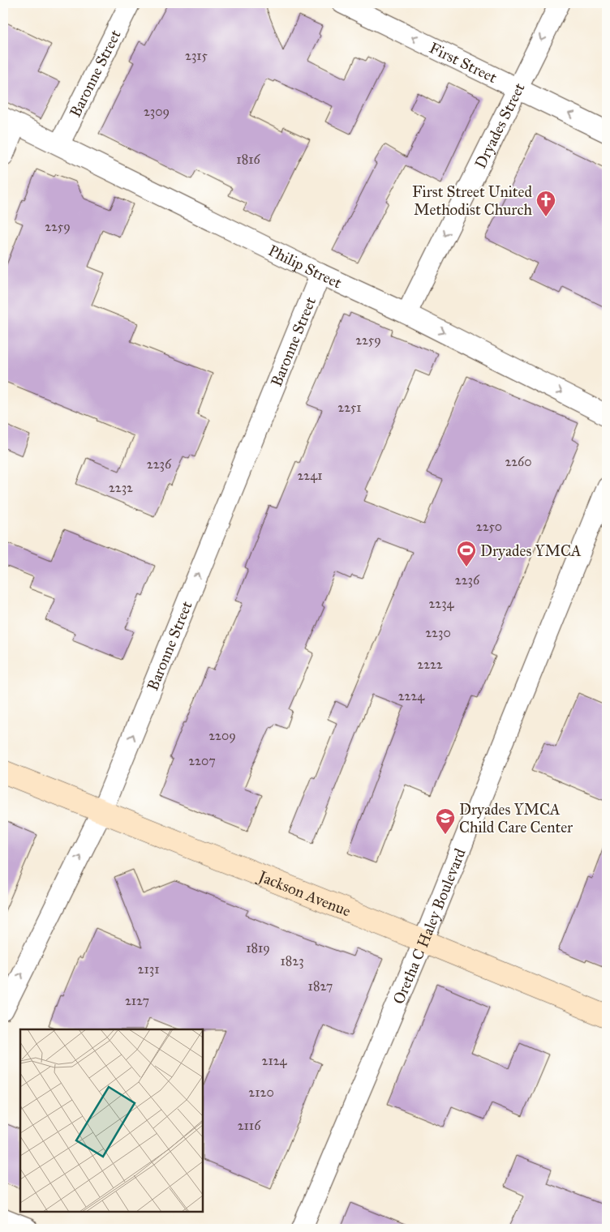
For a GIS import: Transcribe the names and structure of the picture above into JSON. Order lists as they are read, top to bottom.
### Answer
{
  "streets": {
    "street": [
      "First Street",
      "Baronne Street",
      "Dryades Street",
      "Philip Street",
      "Jackson Avenue",
      "Oretha C Haley Boulevard"
    ]
  },
  "crossings": [
    ["First Street", "Dryades Street"],
    ["Baronne Street", "Philip Street"],
    ["Baronne Street", "Jackson Avenue"],
    ["Dryades Street", "Philip Street"],
    ["Jackson Avenue", "Oretha C Haley Boulevard"]
  ],
  "one_way": ["First Street", "Baronne Street", "Dryades Street"],
  "places": {
    "church": ["First Street United Methodist Church"],
    "sports": ["Dryades YMCA"],
    "school or university": ["Dryades YMCA Child Care Center"]
  },
  "house_numbers": [
    "2315",
    "2309",
    "1816",
    "2259",
    "2259",
    "2251",
    "2260",
    "2236",
    "2241",
    "2232",
    "2250",
    "2236",
    "2234",
    "2230",
    "2222",
    "2224",
    "2209",
    "2207",
    "1819",
    "1823",
    "2131",
    "1827",
    "2127",
    "2124",
    "2120",
    "2116"
  ]
}
